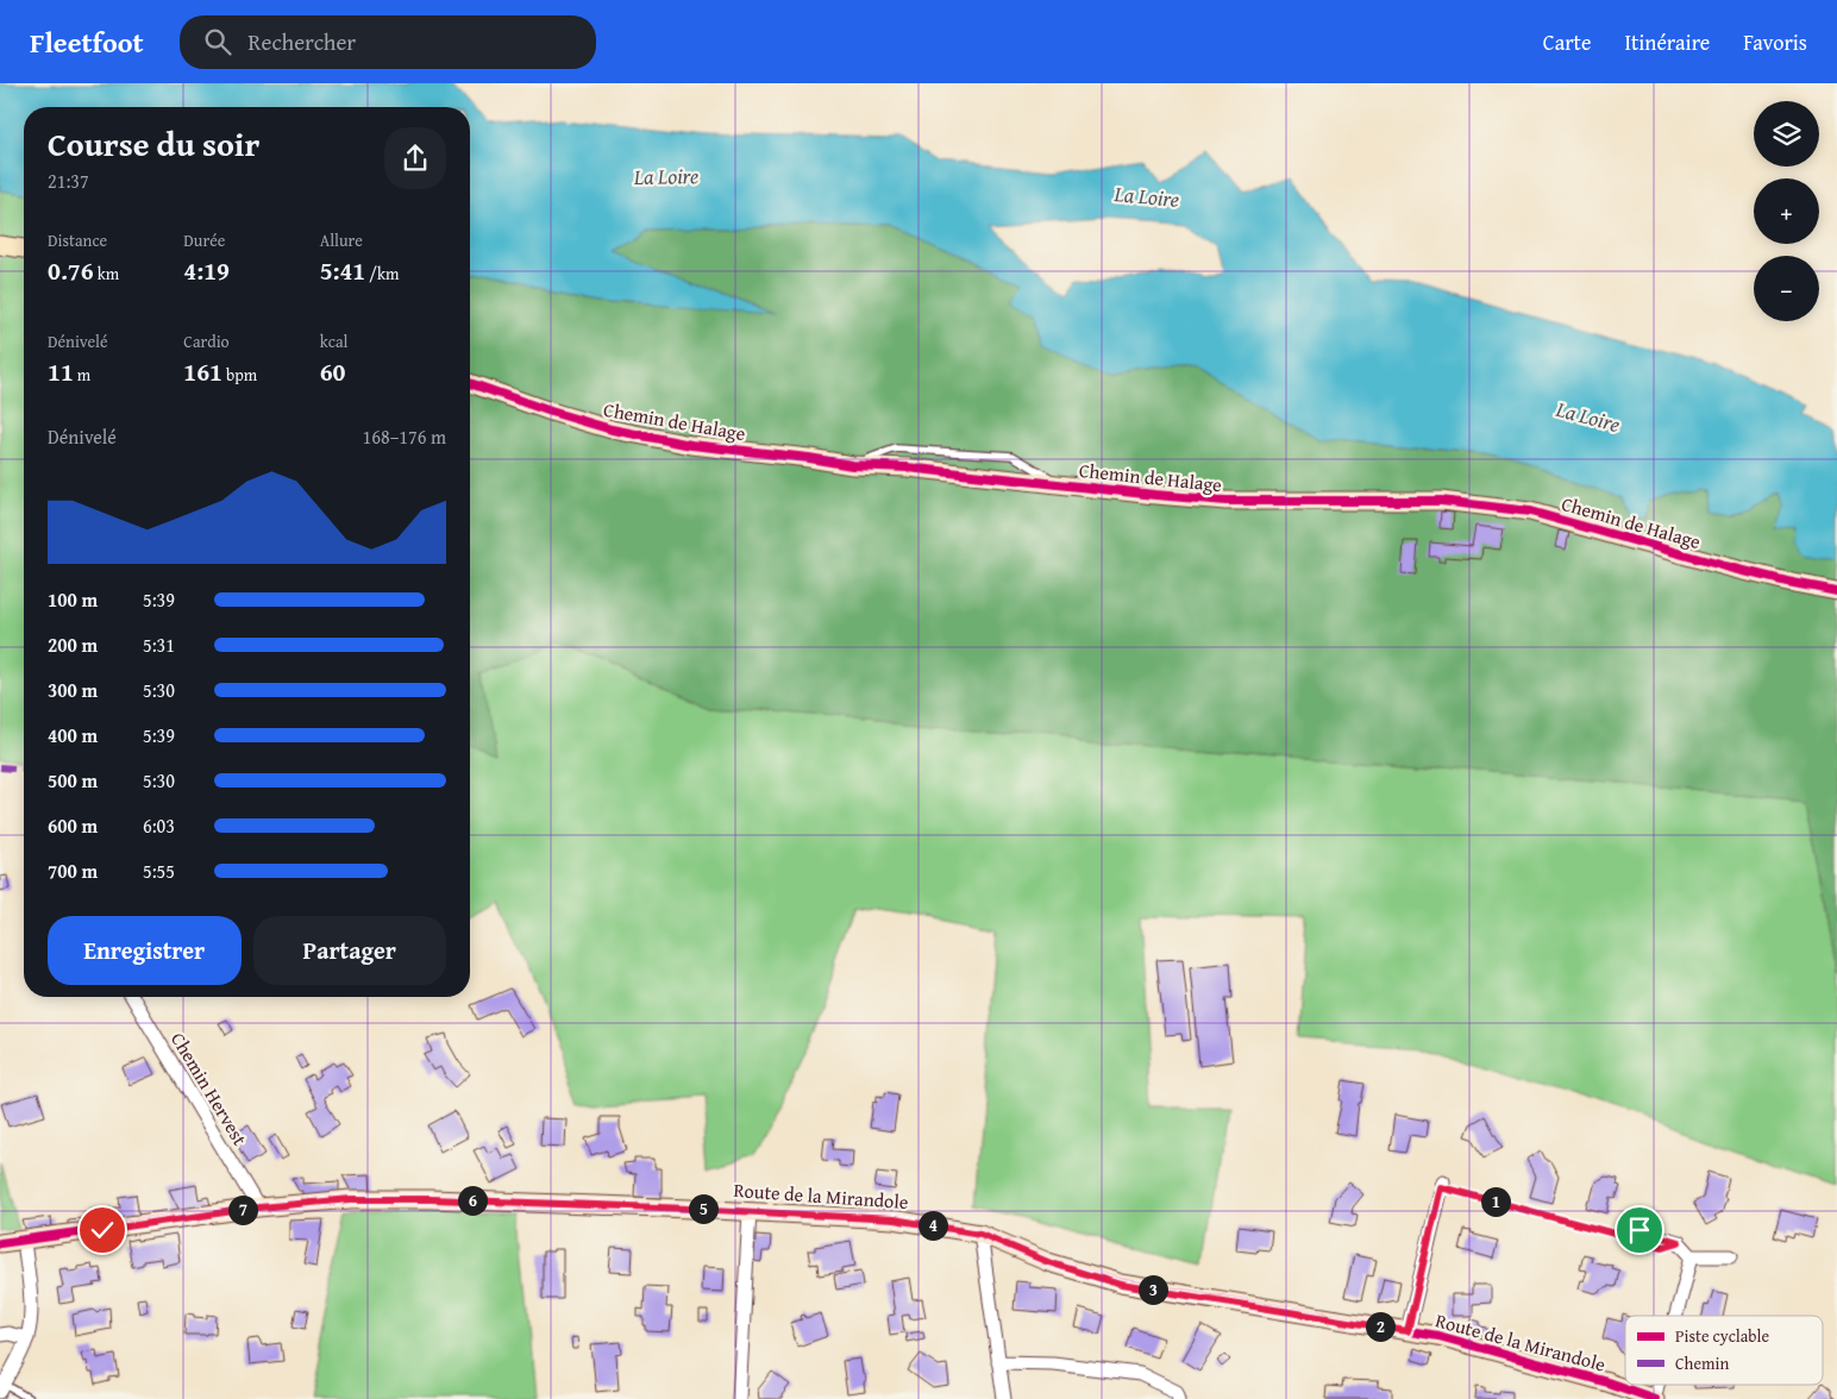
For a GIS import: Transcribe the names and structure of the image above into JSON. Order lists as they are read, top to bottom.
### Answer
{
  "streets": {
    "street": ["Chemin de Halage", "Chemin Hervest", "Route de la Mirandole"]
  },
  "crossings": [
    ["Chemin Hervest", "Route de la Mirandole"]
  ],
  "water": ["La Loire"],
  "legend": ["Piste cyclable", "Chemin"],
  "page": {
    "header": "Fleetfoot",
    "search": "Rechercher",
    "nav": ["Carte", "Itinéraire", "Favoris"],
    "map_buttons": ["+", "−"],
    "heading": ["Course du soir", "21:37"],
    "stats": [
      ["Distance", "0.76 km"],
      ["Durée", "4:19"],
      ["Allure", "5:41 /km"],
      ["Dénivelé", "11 m"],
      ["Cardio", "161 bpm"],
      ["kcal", "60"]
    ],
    "chart": ["Dénivelé", "168–176 m"],
    "list": [
      {
        "name": "100 m",
        "note": "5:39"
      },
      {
        "name": "200 m",
        "note": "5:31"
      },
      {
        "name": "300 m",
        "note": "5:30"
      },
      {
        "name": "400 m",
        "note": "5:39"
      },
      {
        "name": "500 m",
        "note": "5:30"
      },
      {
        "name": "600 m",
        "note": "6:03"
      },
      {
        "name": "700 m",
        "note": "5:55"
      }
    ],
    "buttons": ["Enregistrer", "Partager"],
    "pins": [
      "6",
      "1",
      "5",
      "7",
      "4",
      "3",
      "2"
    ]
  }
}
